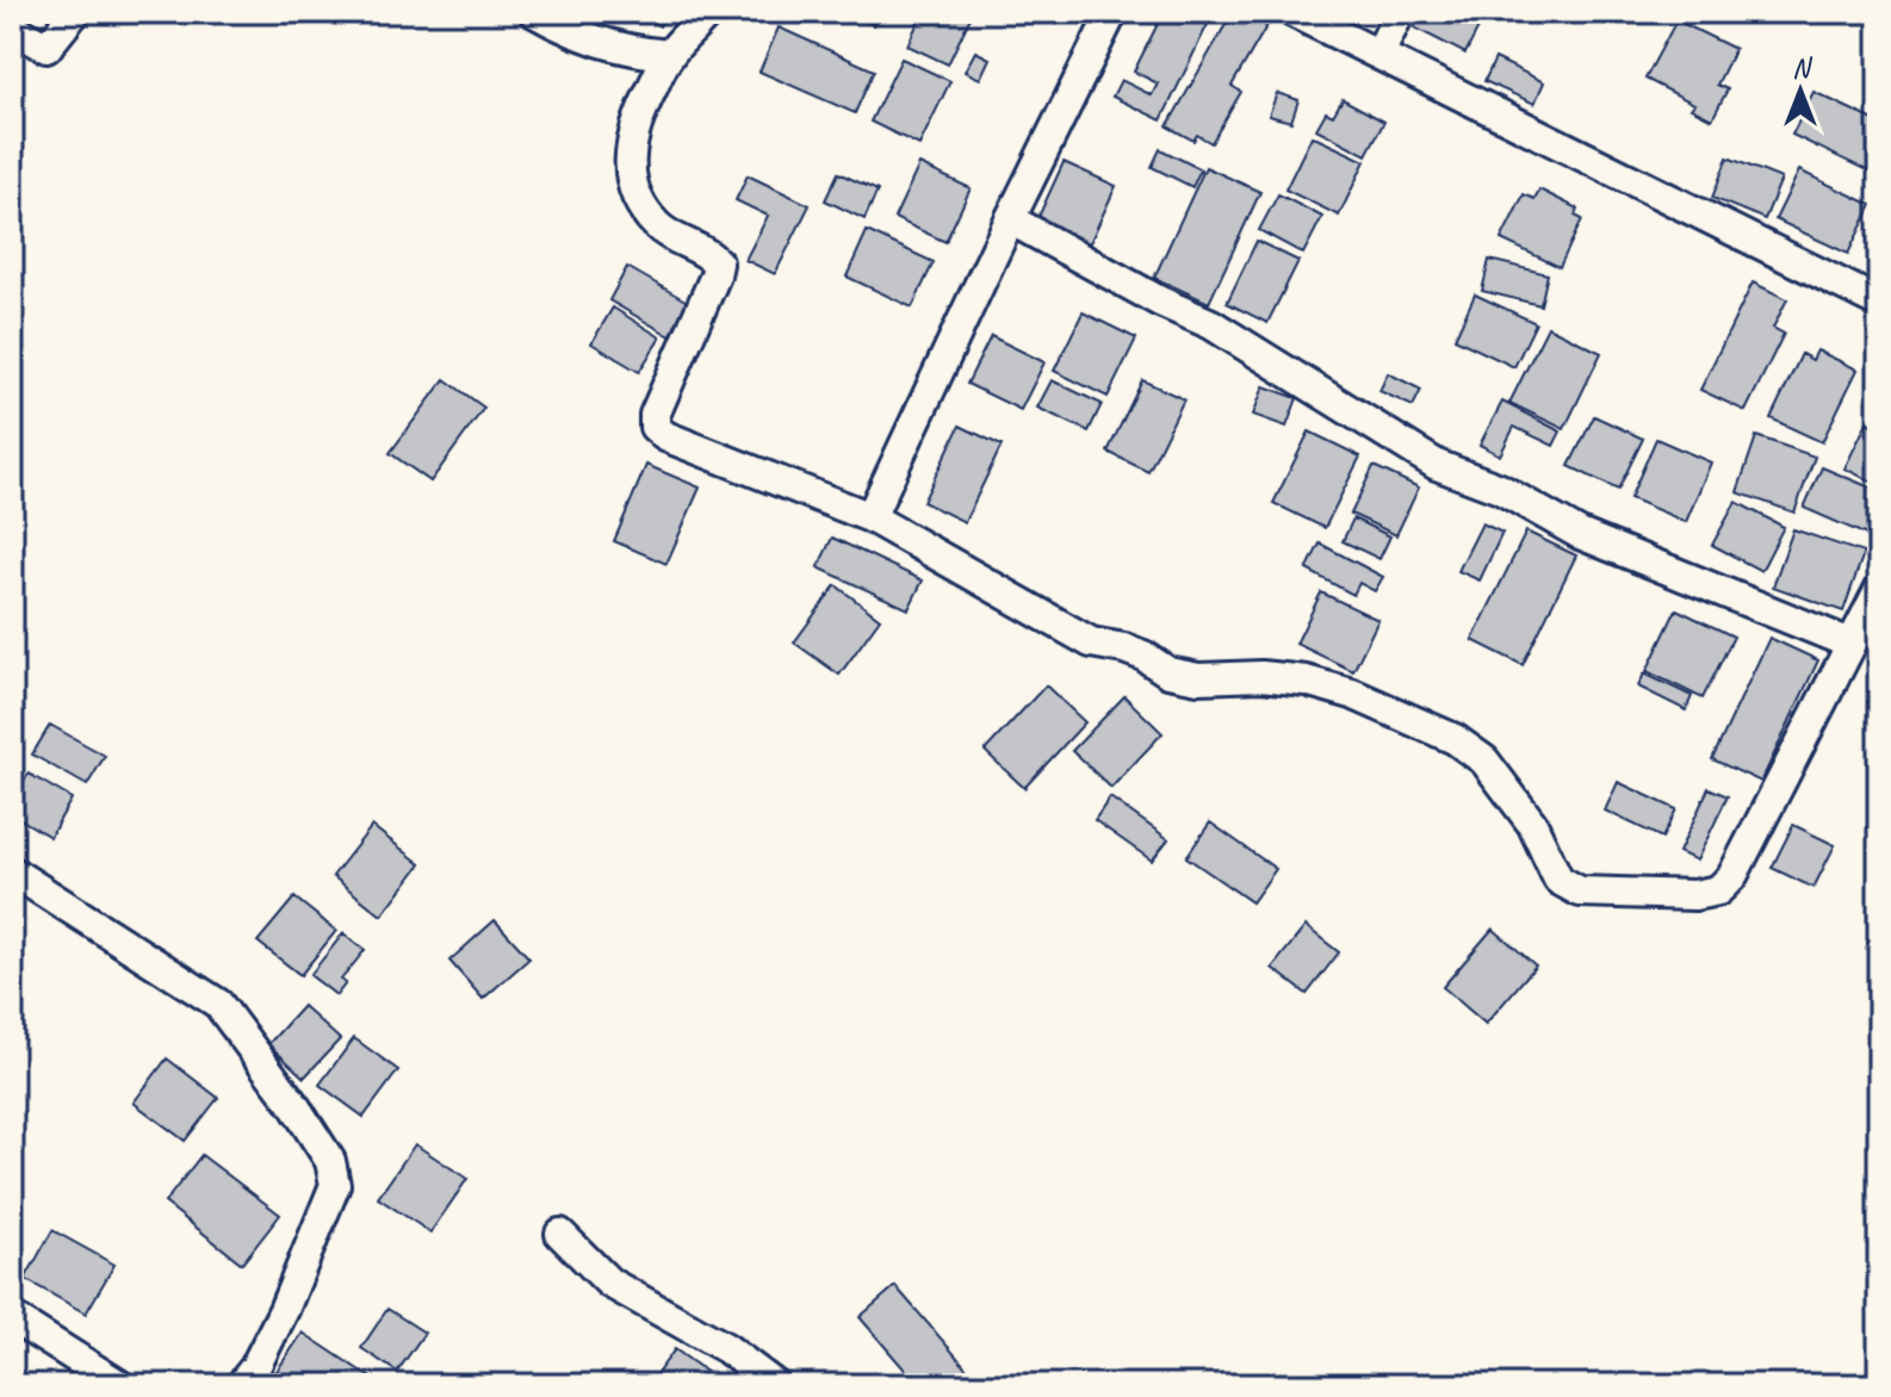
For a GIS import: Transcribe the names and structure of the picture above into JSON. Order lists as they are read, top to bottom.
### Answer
{
  "north": "top"
}
